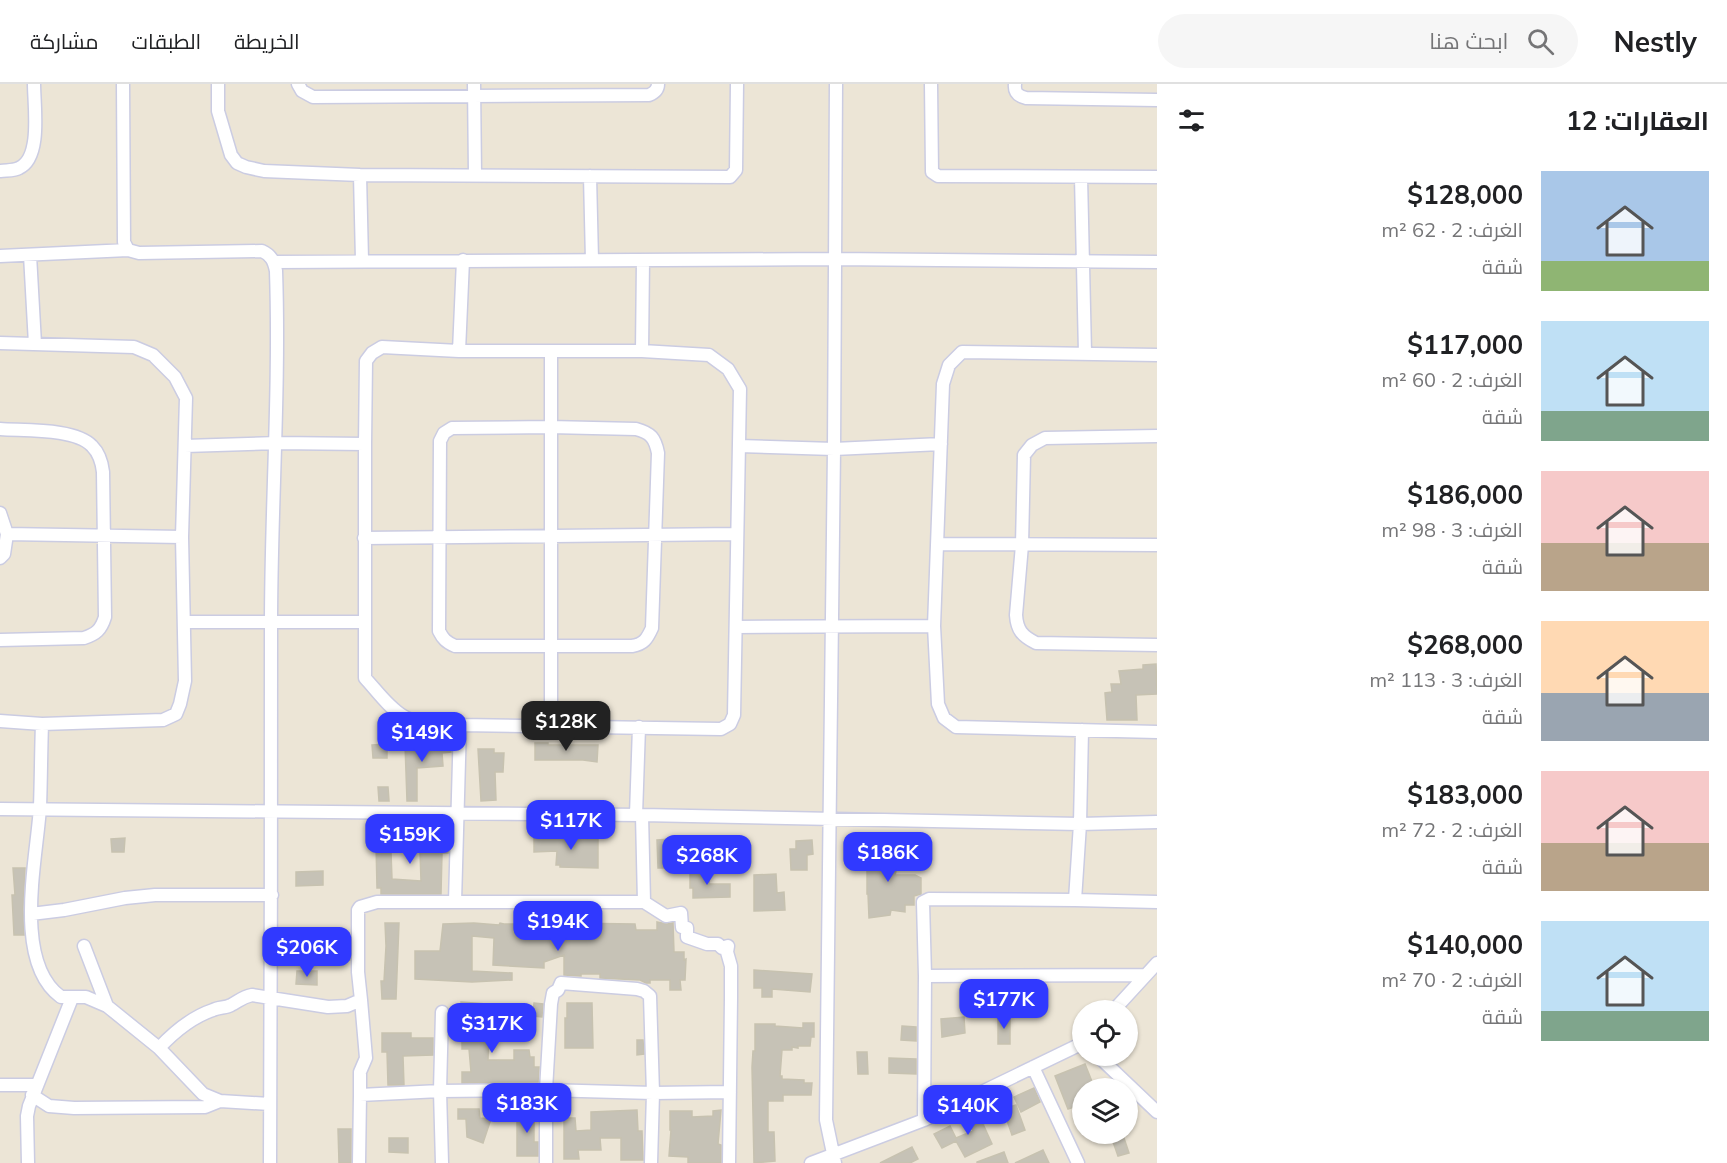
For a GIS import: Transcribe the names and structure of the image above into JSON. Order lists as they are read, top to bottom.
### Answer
{
  "page": {
    "header": "Nestly",
    "search": "ابحث هنا",
    "nav": ["الخريطة", "الطبقات", "مشاركة"],
    "heading": "العقارات: 12",
    "list": [
      {
        "name": "$128,000",
        "note": "الغرف: 2 · 62 m² · شقة"
      },
      {
        "name": "$117,000",
        "note": "الغرف: 2 · 60 m² · شقة"
      },
      {
        "name": "$186,000",
        "note": "الغرف: 3 · 98 m² · شقة"
      },
      {
        "name": "$268,000",
        "note": "الغرف: 3 · 113 m² · شقة"
      },
      {
        "name": "$183,000",
        "note": "الغرف: 2 · 72 m² · شقة"
      },
      {
        "name": "$140,000",
        "note": "الغرف: 2 · 70 m² · شقة"
      }
    ],
    "price": [
      "$128K",
      "$149K",
      "$117K",
      "$159K",
      "$186K",
      "$268K",
      "$194K",
      "$206K",
      "$177K",
      "$317K",
      "$183K",
      "$140K"
    ]
  }
}
